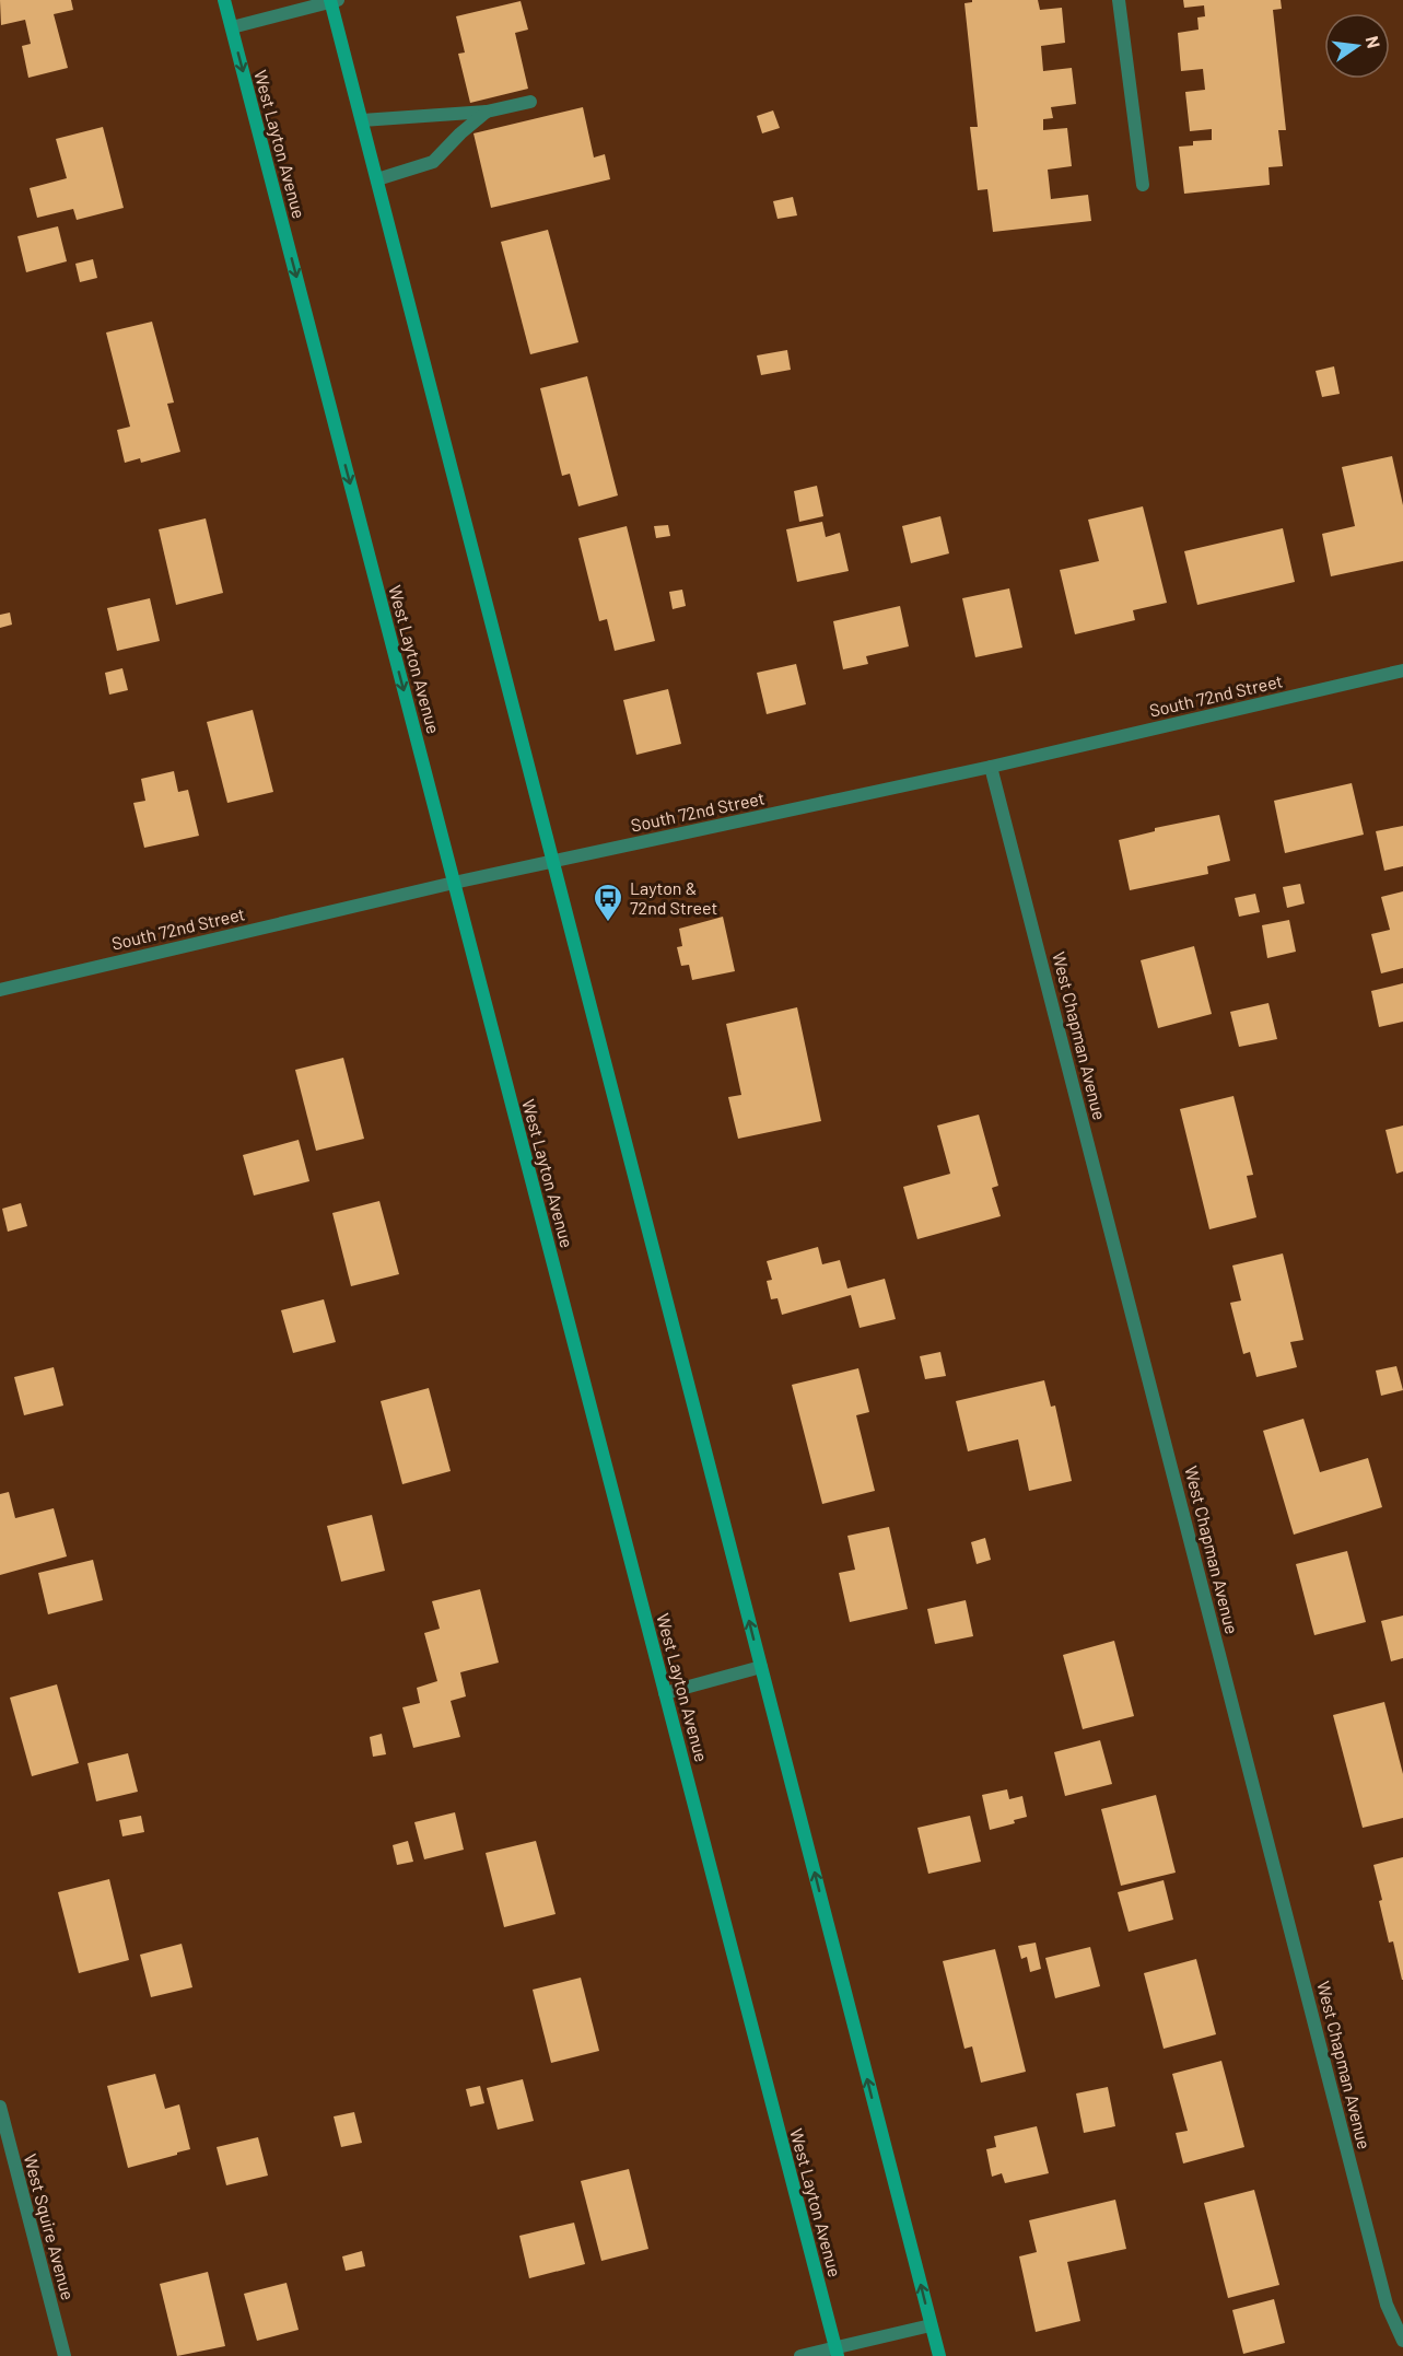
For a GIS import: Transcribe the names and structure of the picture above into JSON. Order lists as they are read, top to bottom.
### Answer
{
  "streets": {
    "main road": ["West Layton Avenue"],
    "street": ["South 72nd Street", "West Chapman Avenue", "West Squire Avenue"]
  },
  "crossings": [
    ["West Layton Avenue", "South 72nd Street"],
    ["South 72nd Street", "West Chapman Avenue"]
  ],
  "places": {
    "bus stop": ["Layton & 72nd Street"]
  },
  "north": "right"
}
